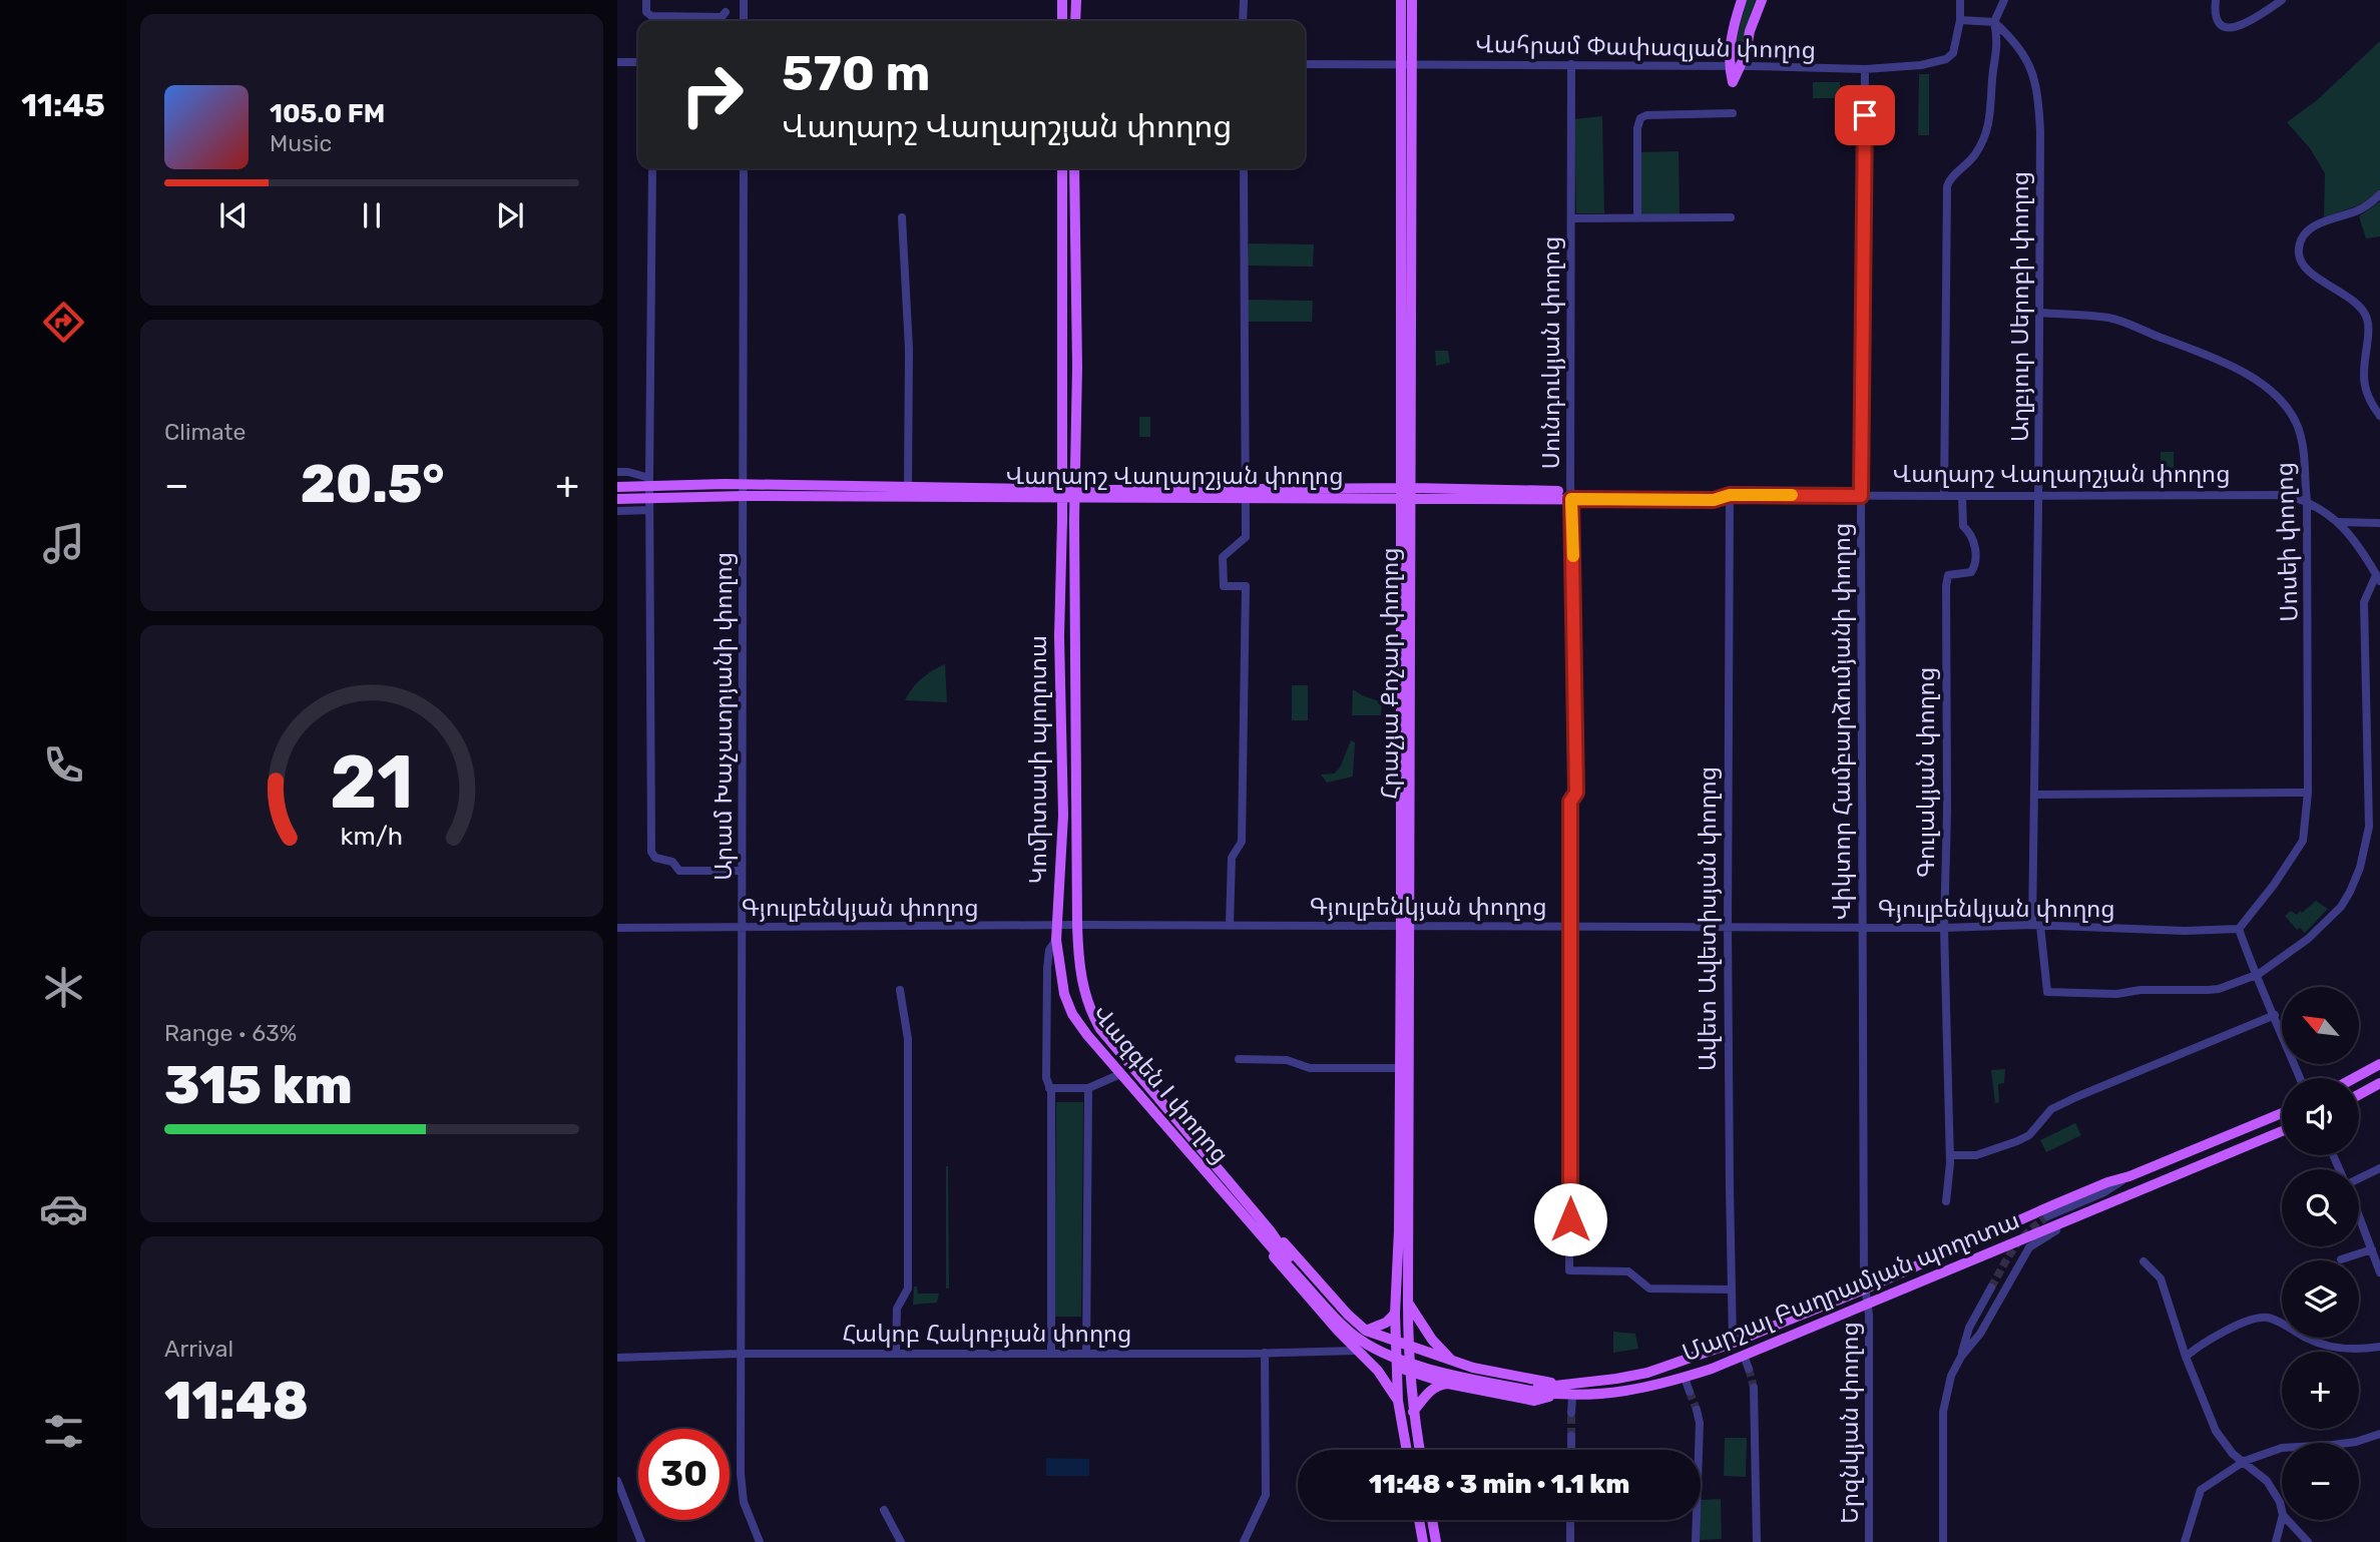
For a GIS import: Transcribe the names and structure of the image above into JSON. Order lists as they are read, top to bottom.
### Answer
{
  "streets": {
    "main road": [
      "Վաղարշ Վաղարշյան փողոց",
      "Հրաչյա Քոչար փողոց",
      "Կոմիտասի պողոտա",
      "Վազգեն I փողոց",
      "Մարշալ Բաղրամյան պողոտա"
    ],
    "street": [
      "Վահրամ Փափազյան փողոց",
      "Աղբյուր Սերոբի փողոց",
      "Սունդուկյան փողոց",
      "Սոսեի փողոց",
      "Արամ Խաչատրյանի փողոց",
      "Վիկտոր Համբարձումյանի փողոց",
      "Գուլակյան փողոց",
      "Գյուլբենկյան փողոց",
      "Ավետ Ավետիսյան փողոց",
      "Հակոբ Հակոբյան փողոց",
      "Երզնկյան փողոց"
    ]
  },
  "crossings": [
    ["Վահրամ Փափազյան փողոց", "Սունդուկյան փողոց"],
    ["Վահրամ Փափազյան փողոց", "Հրաչյա Քոչար փողոց"],
    ["Վահրամ Փափազյան փողոց", "Վիկտոր Համբարձումյանի փողոց"],
    ["Աղբյուր Սերոբի փողոց", "Վաղարշ Վաղարշյան փողոց"],
    ["Աղբյուր Սերոբի փողոց", "Սոսեի փողոց"],
    ["Աղբյուր Սերոբի փողոց", "Գյուլբենկյան փողոց"],
    ["Սունդուկյան փողոց", "Վաղարշ Վաղարշյան փողոց"],
    ["Սունդուկյան փողոց", "Գյուլբենկյան փողոց"],
    ["Սունդուկյան փողոց", "Ավետ Ավետիսյան փողոց"],
    ["Վաղարշ Վաղարշյան փողոց", "Սոսեի փողոց"],
    ["Վաղարշ Վաղարշյան փողոց", "Հրաչյա Քոչար փողոց"],
    ["Վաղարշ Վաղարշյան փողոց", "Արամ Խաչատրյանի փողոց"],
    ["Վաղարշ Վաղարշյան փողոց", "Վիկտոր Համբարձումյանի փողոց"],
    ["Վաղարշ Վաղարշյան փողոց", "Կոմիտասի պողոտա"],
    ["Վաղարշ Վաղարշյան փողոց", "Գուլակյան փողոց"],
    ["Վաղարշ Վաղարշյան փողոց", "Ավետ Ավետիսյան փողոց"],
    ["Սոսեի փողոց", "Գյուլբենկյան փողոց"],
    ["Հրաչյա Քոչար փողոց", "Գյուլբենկյան փողոց"],
    ["Հրաչյա Քոչար փողոց", "Վազգեն I փողոց"],
    ["Հրաչյա Քոչար փողոց", "Մարշալ Բաղրամյան պողոտա"],
    ["Արամ Խաչատրյանի փողոց", "Գյուլբենկյան փողոց"],
    ["Արամ Խաչատրյանի փողոց", "Հակոբ Հակոբյան փողոց"],
    ["Վիկտոր Համբարձումյանի փողոց", "Գյուլբենկյան փողոց"],
    ["Վիկտոր Համբարձումյանի փողոց", "Մարշալ Բաղրամյան պողոտա"],
    ["Վիկտոր Համբարձումյանի փողոց", "Երզնկյան փողոց"],
    ["Կոմիտասի պողոտա", "Գյուլբենկյան փողոց"],
    ["Կոմիտասի պողոտա", "Վազգեն I փողոց"],
    ["Կոմիտասի պողոտա", "Հակոբ Հակոբյան փողոց"],
    ["Գուլակյան փողոց", "Գյուլբենկյան փողոց"],
    ["Գյուլբենկյան փողոց", "Ավետ Ավետիսյան փողոց"],
    ["Գյուլբենկյան փողոց", "Վազգեն I փողոց"],
    ["Ավետ Ավետիսյան փողոց", "Մարշալ Բաղրամյան պողոտա"],
    ["Վազգեն I փողոց", "Մարշալ Բաղրամյան պողոտա"],
    ["Վազգեն I փողոց", "Հակոբ Հակոբյան փողոց"],
    ["Մարշալ Բաղրամյան պողոտա", "Երզնկյան փողոց"]
  ],
  "north": "top left",
  "page": {
    "tabs": "11:45",
    "turn": ["570 m", "Վաղարշ Վաղարշյան փողոց"],
    "song": ["105.0 FM", "Music"],
    "tile": [
      "Climate",
      ["Range · 63%", "315 km"],
      ["Arrival", "11:48"]
    ],
    "heat": ["−", "20.5°", "+"],
    "map_buttons": ["+", "−"],
    "limit": "30",
    "trip": "11:48 · 3 min · 1.1 km",
    "gauge": ["21", "km/h"]
  }
}
